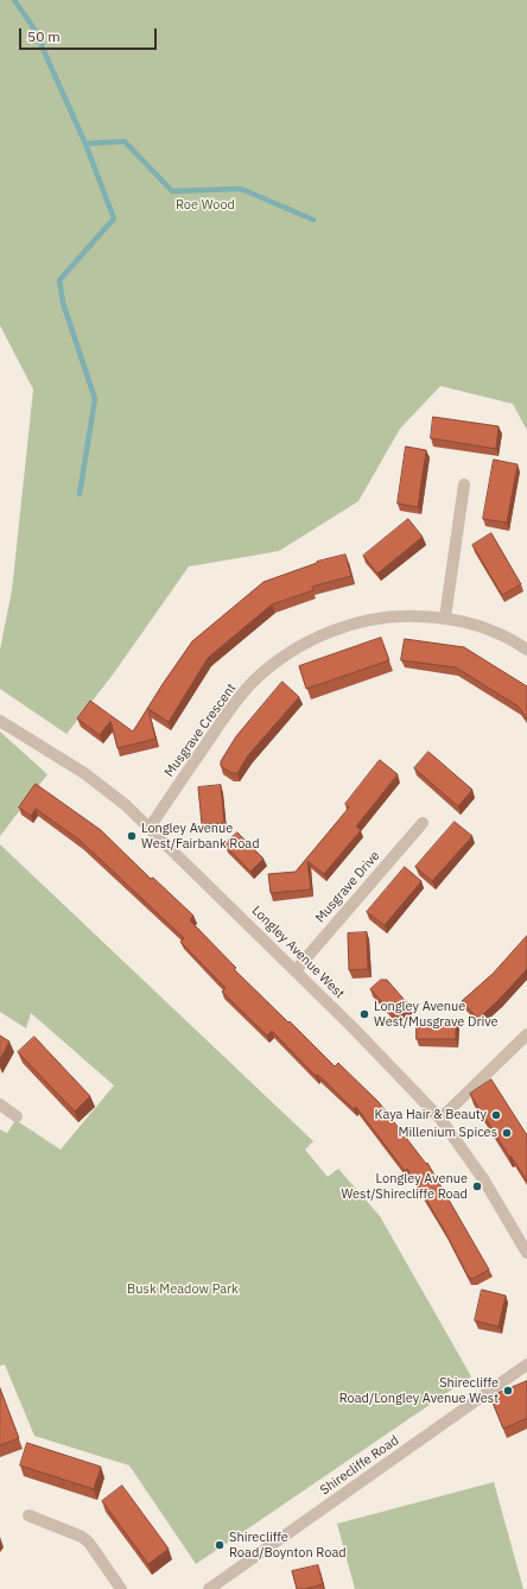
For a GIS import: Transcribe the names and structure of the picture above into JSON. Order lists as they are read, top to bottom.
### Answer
{
  "streets": {
    "street": [
      "Musgrave Crescent",
      "Musgrave Drive",
      "Longley Avenue West",
      "Shirecliffe Road"
    ]
  },
  "crossings": [
    ["Musgrave Crescent", "Longley Avenue West"],
    ["Musgrave Drive", "Longley Avenue West"]
  ],
  "parks": ["Roe Wood", "Busk Meadow Park"],
  "places": [
    "Longley Avenue West/Fairbank Road",
    "Longley Avenue West/Musgrave Drive",
    "Kaya Hair & Beauty",
    "Millenium Spices",
    "Longley Avenue West/Shirecliffe Road",
    "Shirecliffe Road/Longley Avenue West",
    "Shirecliffe Road/Boynton Road"
  ],
  "scale_bar": "50 m"
}
